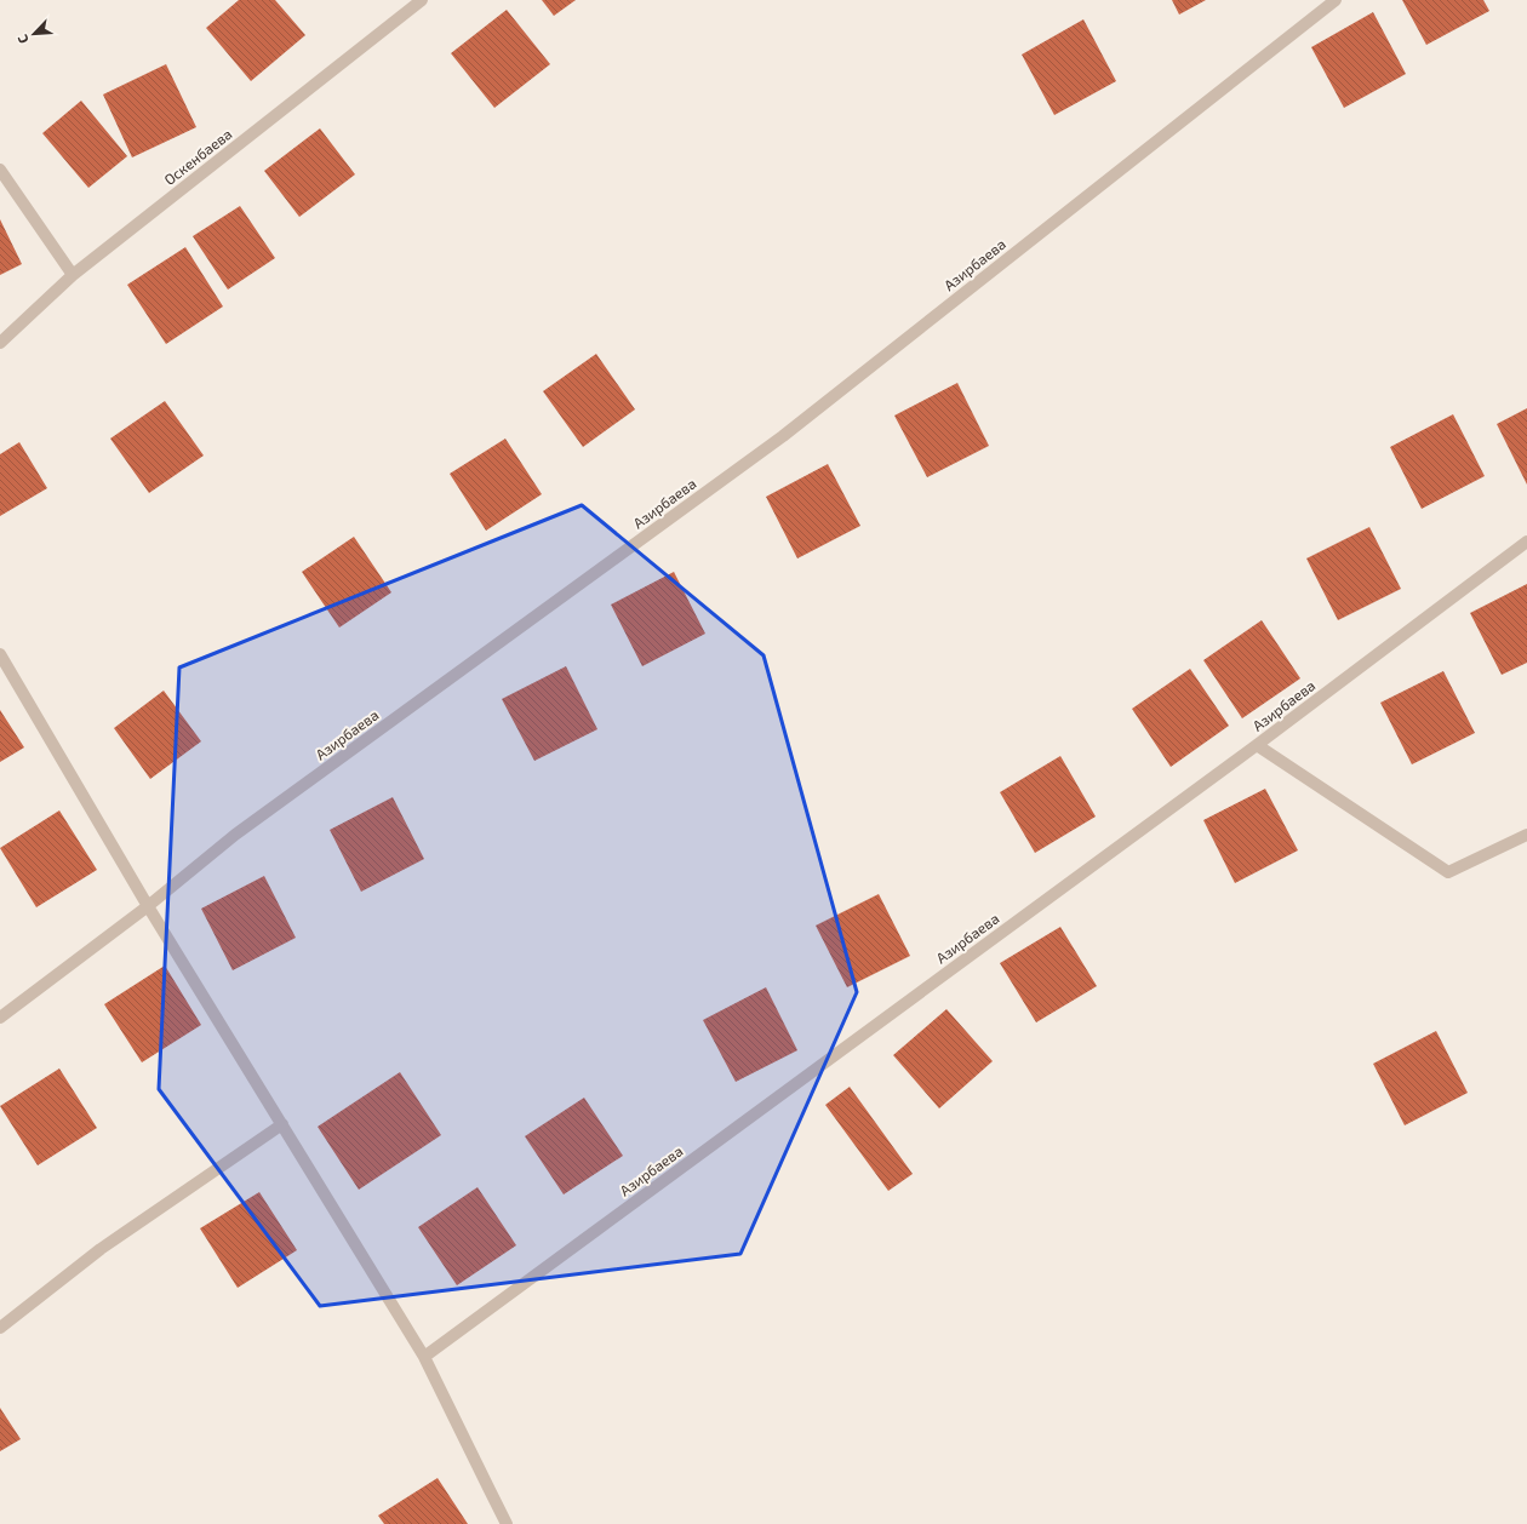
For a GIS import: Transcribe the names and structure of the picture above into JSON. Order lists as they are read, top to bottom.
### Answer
{
  "streets": {
    "street": ["Оскенбаева", "Азирбаева"]
  },
  "north": "bottom left"
}
